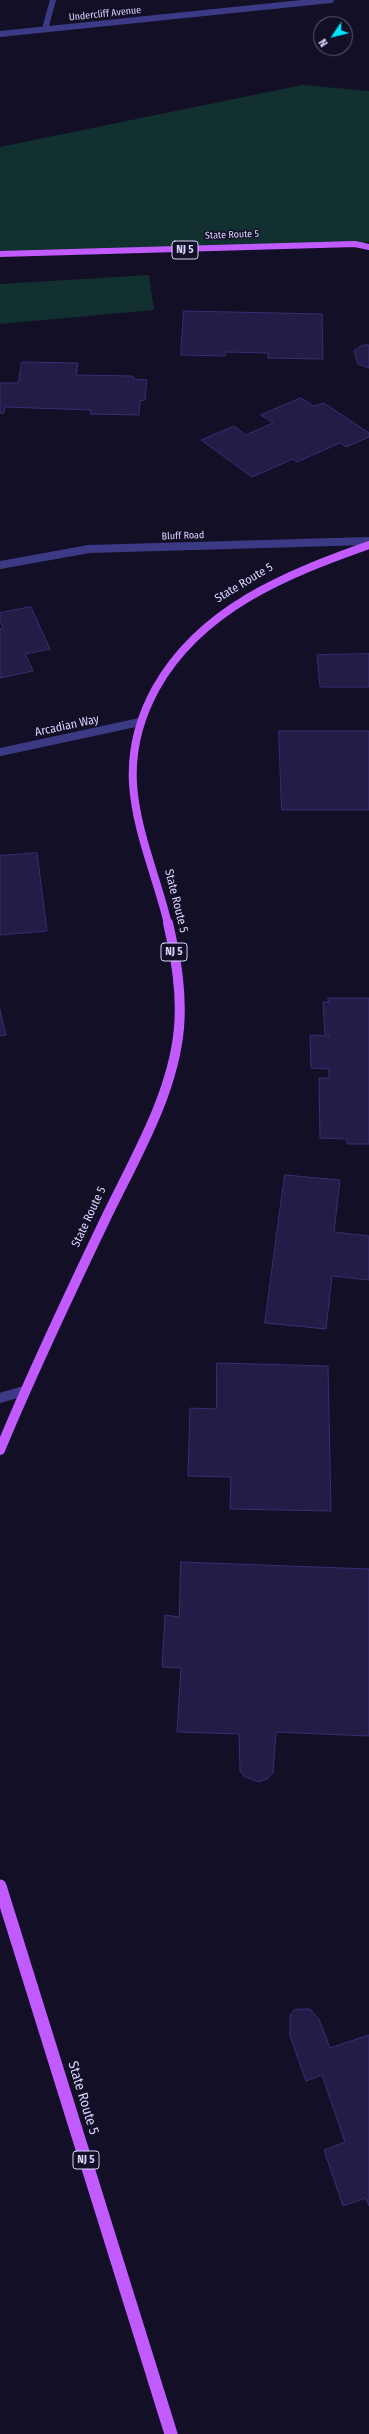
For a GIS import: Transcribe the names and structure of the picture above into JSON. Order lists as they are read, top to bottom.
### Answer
{
  "streets": {
    "main road": ["State Route 5", "NJ 5"],
    "street": ["Undercliff Avenue", "Bluff Road", "Arcadian Way"]
  },
  "crossings": [
    ["State Route 5", "Arcadian Way"]
  ],
  "north": "bottom left"
}
